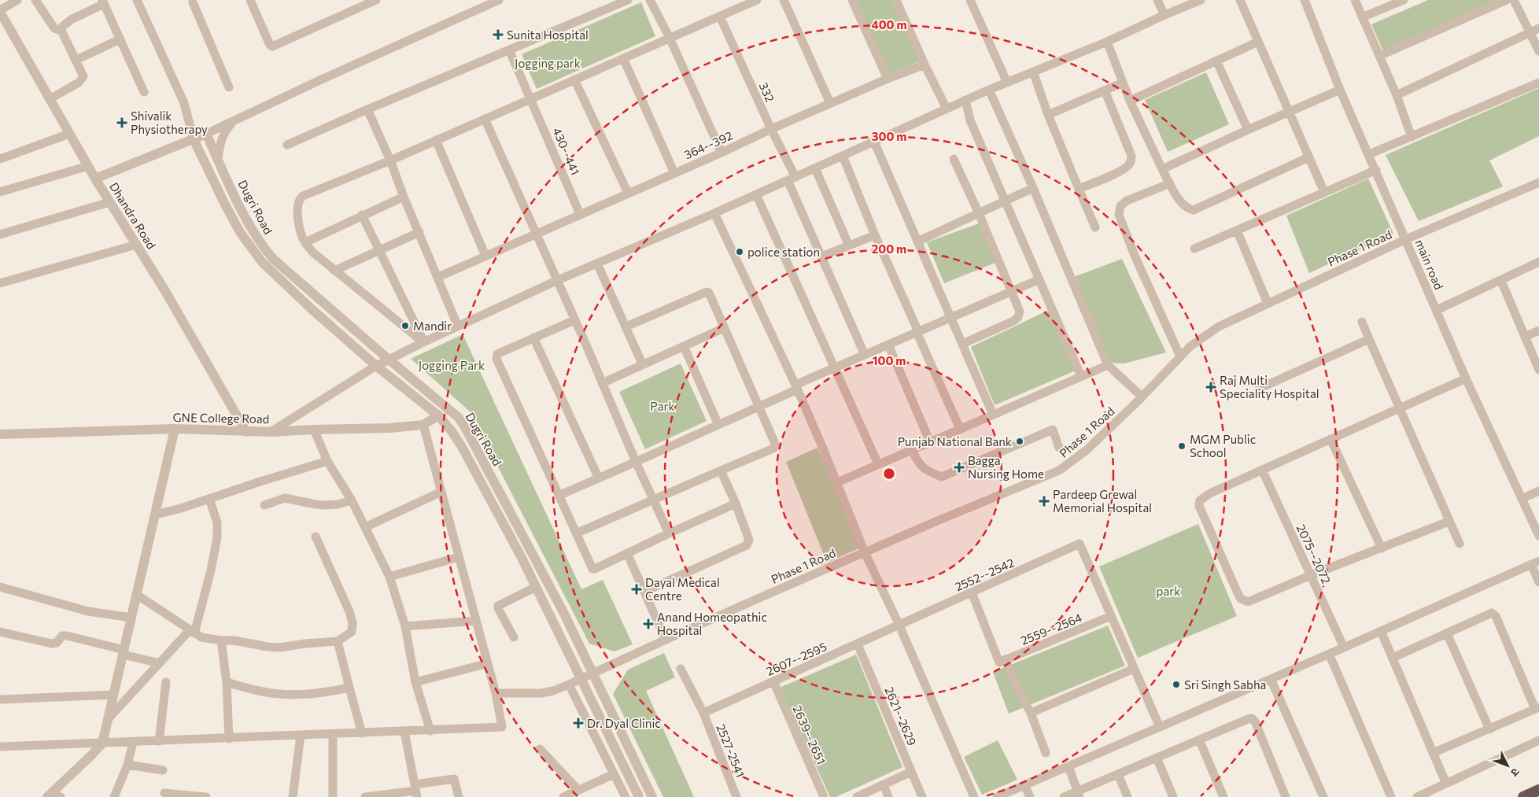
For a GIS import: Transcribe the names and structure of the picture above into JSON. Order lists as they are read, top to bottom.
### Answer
{
  "streets": {
    "street": [
      "332",
      "364--392",
      "430--441",
      "Dugri Road",
      "Dhandra Road",
      "Phase 1 Road",
      "main road",
      "GNE College Road",
      "2075--2072",
      "2552--2542",
      "2559--2564",
      "2607--2595",
      "2621--2629",
      "2639--2651",
      "2527-2541"
    ]
  },
  "crossings": [
    ["332", "364--392"],
    ["364--392", "430--441"],
    ["Dugri Road", "Phase 1 Road"],
    ["Dugri Road", "GNE College Road"],
    ["Dhandra Road", "GNE College Road"],
    ["Phase 1 Road", "main road"],
    ["2552--2542", "2559--2564"],
    ["2552--2542", "2607--2595"],
    ["2607--2595", "2621--2629"],
    ["2607--2595", "2639--2651"],
    ["2607--2595", "2527-2541"]
  ],
  "parks": [
    "Jogging park",
    "Jogging Park",
    "Park",
    "park"
  ],
  "places": {
    "health": [
      "Sunita Hospital",
      "Shivalik Physiotherapy",
      "Raj Multi Speciality Hospital",
      "Bagga Nursing Home",
      "Pardeep Grewal Memorial Hospital",
      "Dayal Medical Centre",
      "Anand Homeopathic Hospital",
      "Dr. Dyal Clinic"
    ],
    "other": [
      "police station",
      "Mandir",
      "Punjab National Bank",
      "MGM Public School",
      "Sri Singh Sabha"
    ]
  },
  "north": "bottom right",
  "rings": [
    "400 m",
    "300 m",
    "200 m",
    "100 m"
  ]
}
